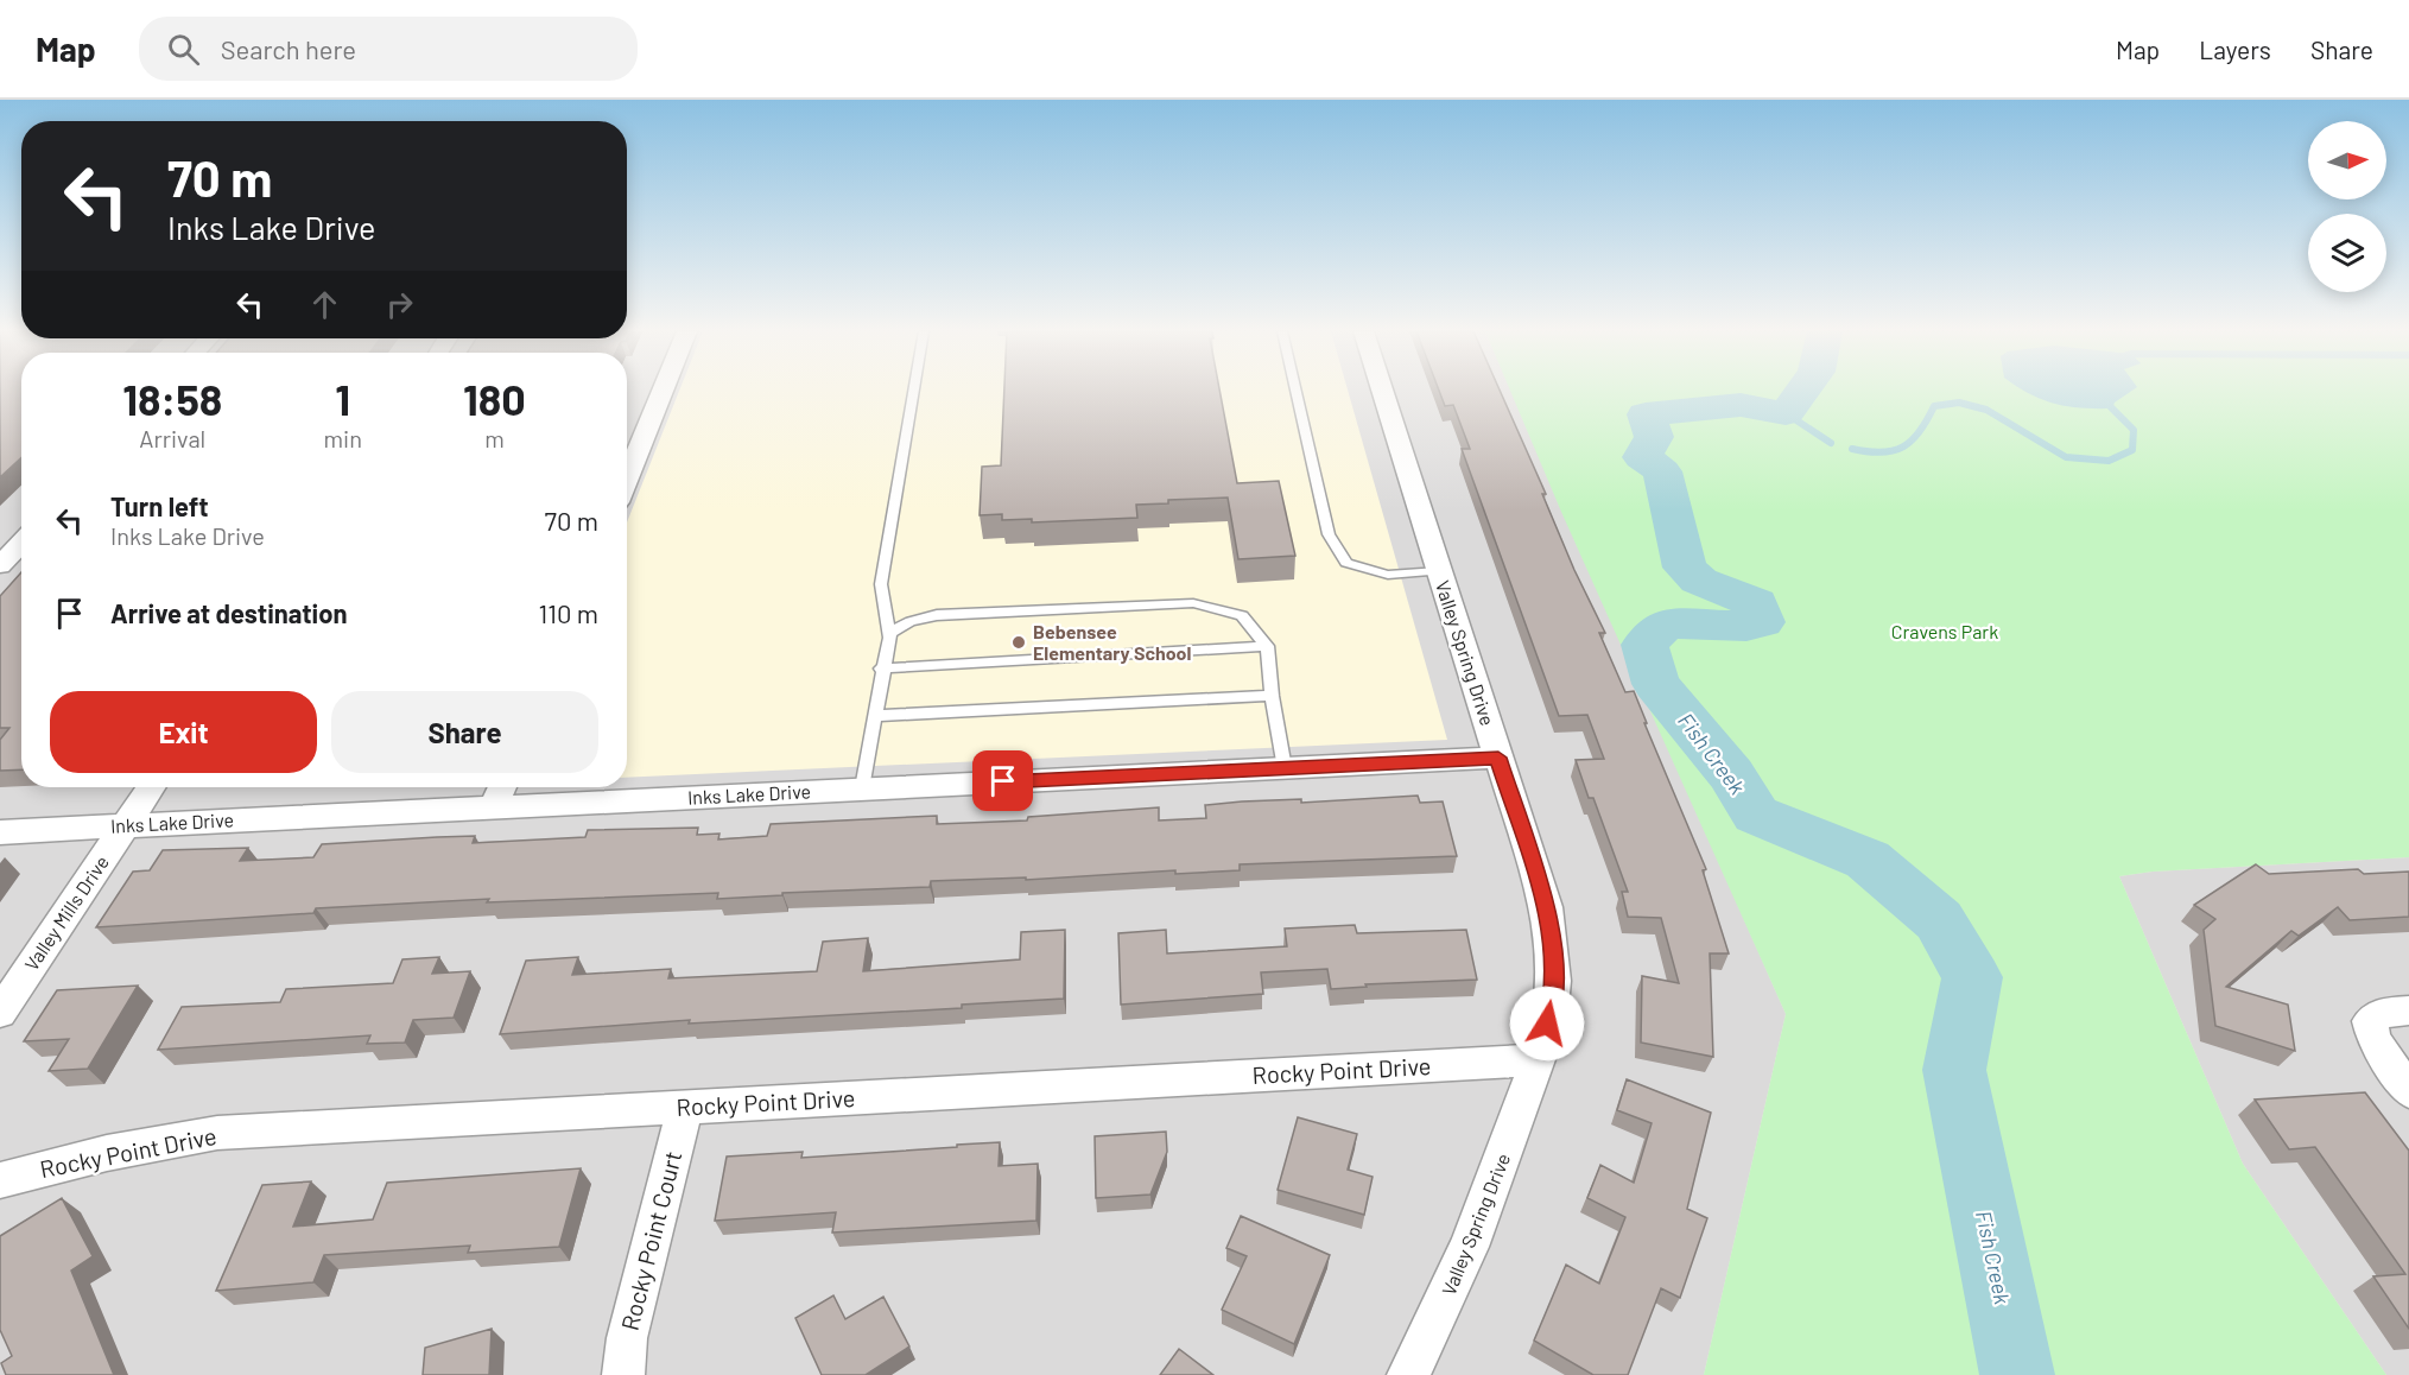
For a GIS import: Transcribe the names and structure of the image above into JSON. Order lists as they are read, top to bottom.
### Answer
{
  "streets": {
    "street": [
      "Valley Spring Drive",
      "Inks Lake Drive",
      "Valley Mills Drive",
      "Rocky Point Drive",
      "Rocky Point Court"
    ]
  },
  "crossings": [
    ["Valley Spring Drive", "Inks Lake Drive"],
    ["Valley Spring Drive", "Rocky Point Drive"],
    ["Inks Lake Drive", "Valley Mills Drive"],
    ["Rocky Point Drive", "Rocky Point Court"]
  ],
  "water": ["Fish Creek"],
  "parks": ["Cravens Park"],
  "places": ["Bebensee Elementary School"],
  "north": "right",
  "page": {
    "header": "Map",
    "search": "Search here",
    "nav": ["Map", "Layers", "Share"],
    "turn": ["70 m", "Inks Lake Drive"],
    "eta": [
      "18:58",
      "Arrival",
      "1",
      "min",
      "180",
      "m"
    ],
    "list": [
      {
        "name": "Turn left",
        "note": "Inks Lake Drive",
        "value": "70 m"
      },
      {
        "name": "Arrive at destination",
        "value": "110 m"
      }
    ],
    "buttons": ["Exit", "Share"]
  }
}
